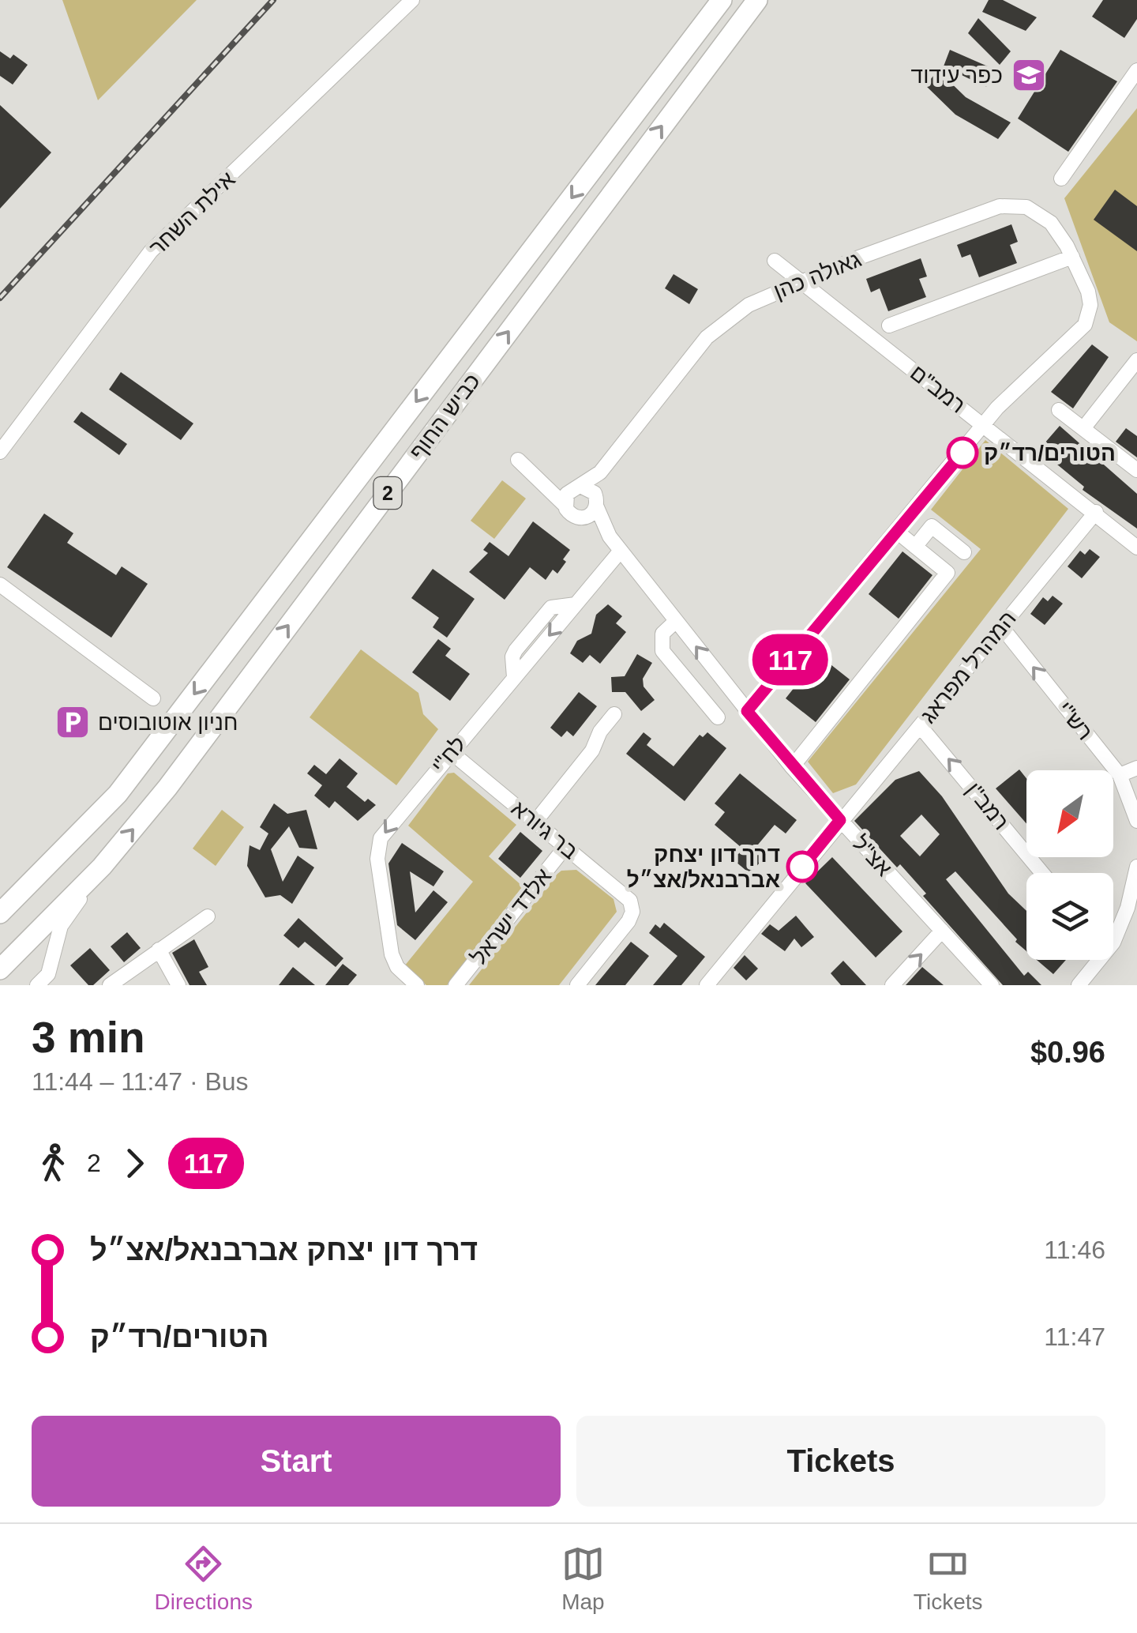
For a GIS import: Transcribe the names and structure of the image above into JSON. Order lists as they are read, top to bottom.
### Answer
{
  "streets": {
    "highway": ["כביש החוף", "2"],
    "street": [
      "אילת השחר",
      "גאולה כהן",
      "רמב\"ם",
      "המהרל מפראג",
      "רש\"י",
      "לח\"י",
      "רמב\"ן",
      "בר גיורא",
      "אצ\"ל",
      "אלדד ישראל"
    ]
  },
  "crossings": [
    ["גאולה כהן", "רמב\"ם"],
    ["גאולה כהן", "אצ\"ל"],
    ["רמב\"ם", "המהרל מפראג"],
    ["המהרל מפראג", "רש\"י"],
    ["המהרל מפראג", "רמב\"ן"],
    ["המהרל מפראג", "אצ\"ל"],
    ["לח\"י", "בר גיורא"],
    ["לח\"י", "אצ\"ל"],
    ["בר גיורא", "אלדד ישראל"]
  ],
  "one_way": ["רש\"י", "לח\"י", "רמב\"ן"],
  "places": {
    "school or university": ["כפר עידוד"],
    "other": ["הטורים/רד״ק", "דרך דון יצחק אברבנאל/אצ״ל"],
    "parking": ["חניון אוטובוסים"]
  },
  "lines": ["bus line 117"],
  "north": "bottom left",
  "page": {
    "on_map": "117",
    "heading": ["3 min", "11:44 – 11:47 · Bus", "$0.96"],
    "legs": ["2", "117"],
    "list": [
      {
        "name": "דרך דון יצחק אברבנאל/אצ״ל",
        "value": "11:46"
      },
      {
        "name": "הטורים/רד״ק",
        "value": "11:47"
      }
    ],
    "buttons": ["Start", "Tickets"],
    "tabs": ["Directions", "Map", "Tickets"]
  }
}
